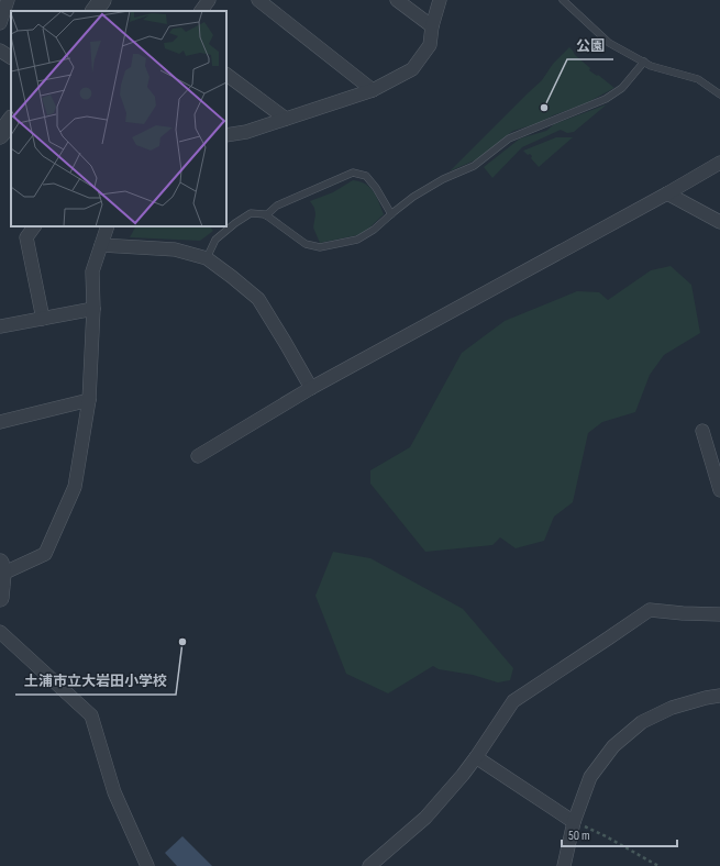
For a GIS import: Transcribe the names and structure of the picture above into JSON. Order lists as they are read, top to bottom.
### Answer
{
  "places": ["公園", "土浦市立大岩田小学校"],
  "scale_bar": "50 m"
}
